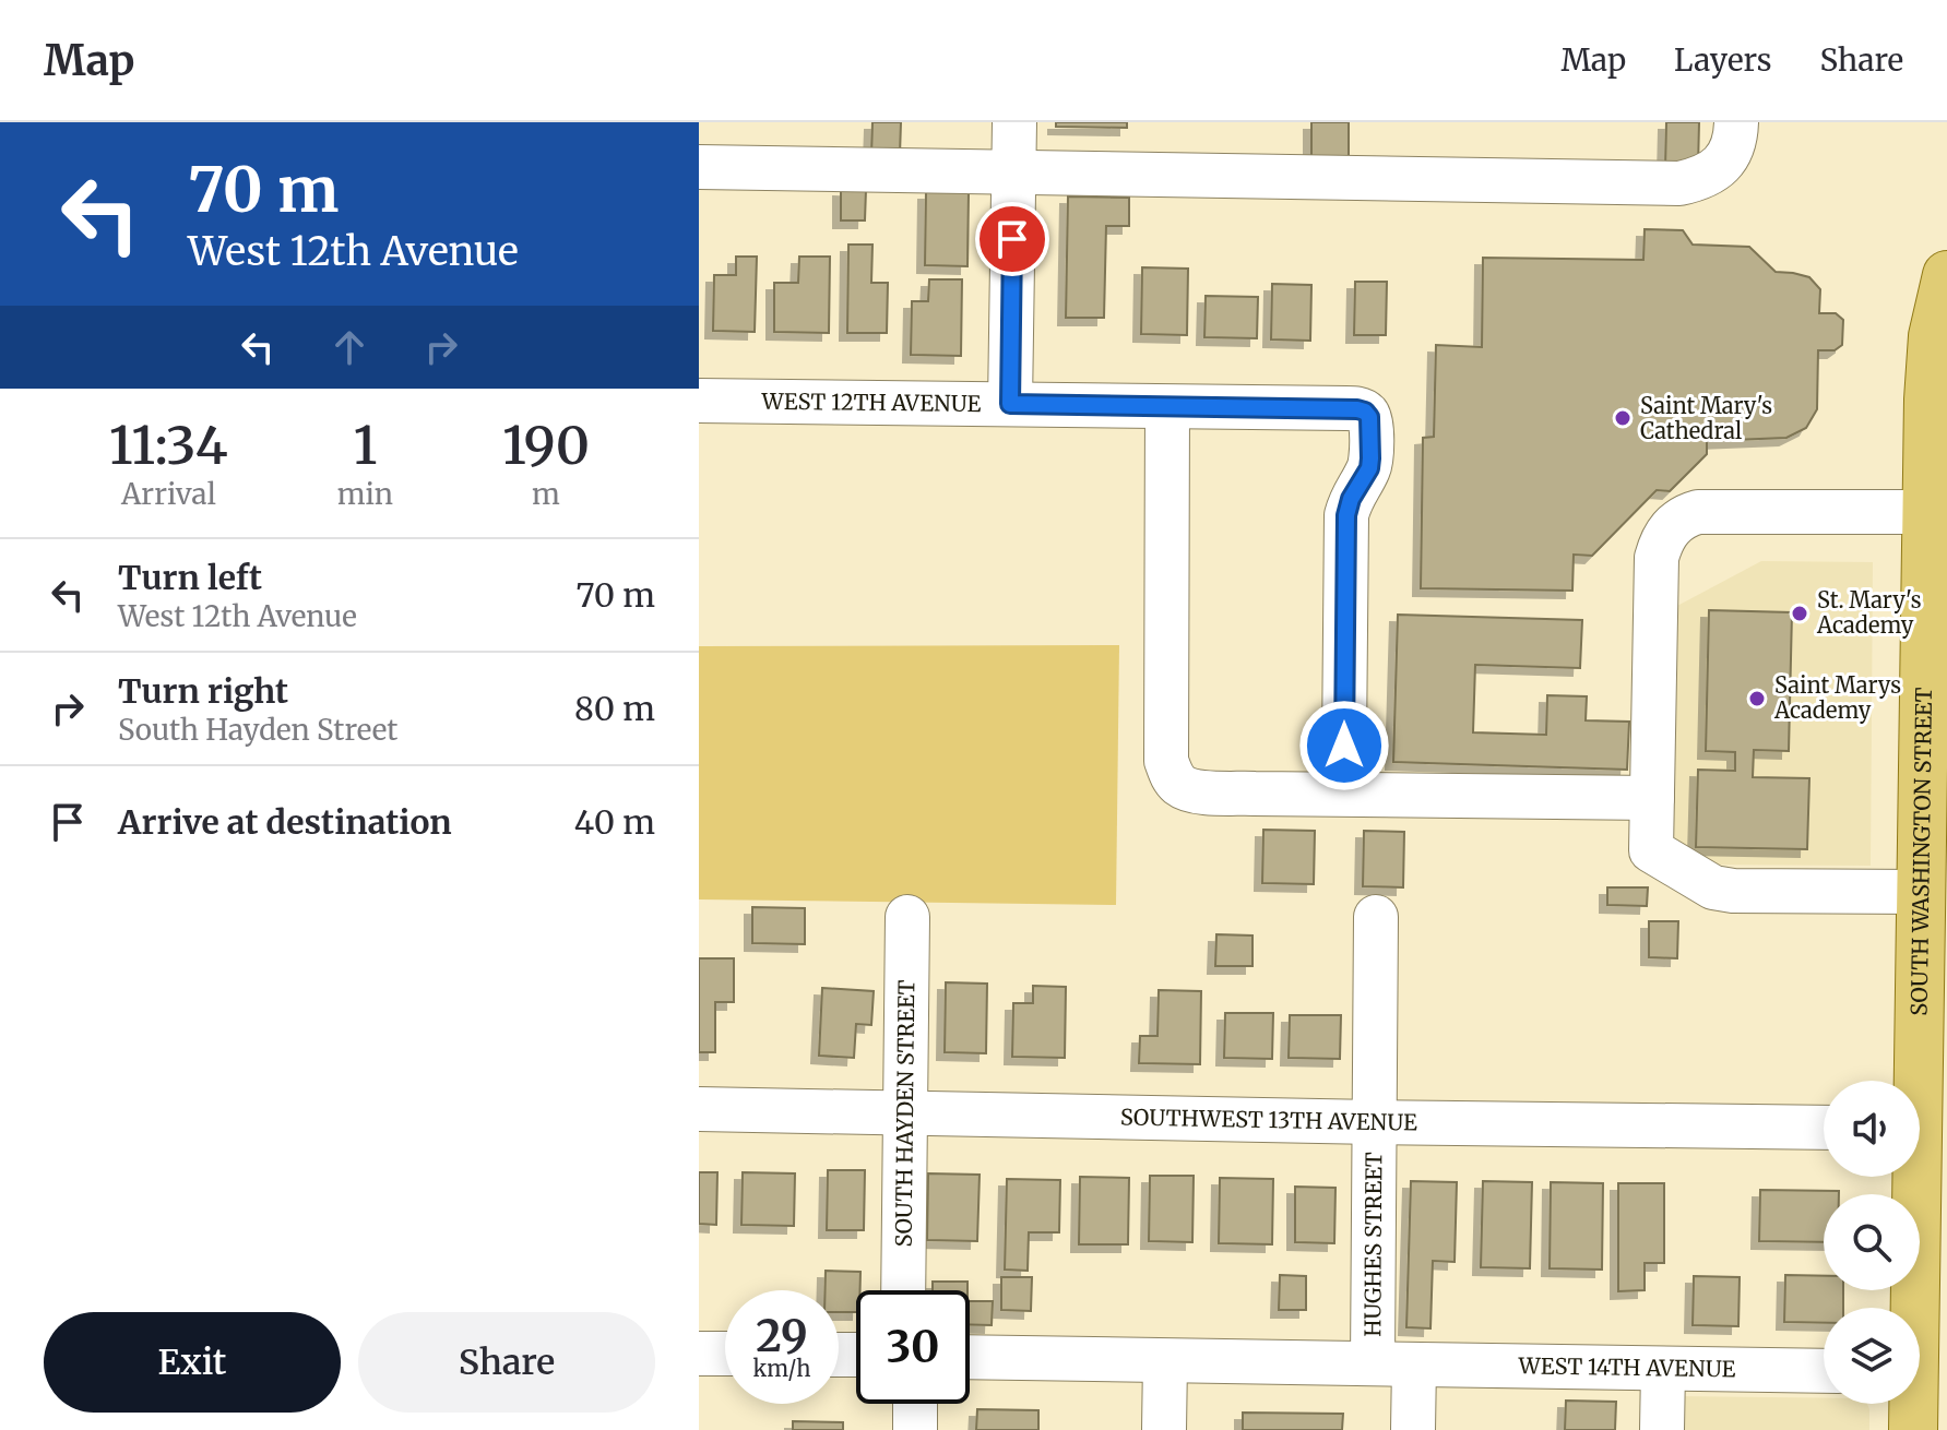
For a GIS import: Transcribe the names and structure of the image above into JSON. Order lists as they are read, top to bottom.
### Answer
{
  "streets": {
    "main road": ["SOUTH WASHINGTON STREET"],
    "street": [
      "WEST 12TH AVENUE",
      "SOUTH HAYDEN STREET",
      "SOUTHWEST 13TH AVENUE",
      "HUGHES STREET",
      "WEST 14TH AVENUE"
    ]
  },
  "crossings": [
    ["SOUTH HAYDEN STREET", "SOUTHWEST 13TH AVENUE"],
    ["SOUTHWEST 13TH AVENUE", "HUGHES STREET"],
    ["HUGHES STREET", "WEST 14TH AVENUE"]
  ],
  "places": ["Saint Mary's Cathedral", "St. Mary's Academy", "Saint Marys Academy"],
  "page": {
    "header": "Map",
    "nav": ["Map", "Layers", "Share"],
    "turn": ["70 m", "West 12th Avenue"],
    "eta": [
      "11:34",
      "Arrival",
      "1",
      "min",
      "190",
      "m"
    ],
    "list": [
      {
        "name": "Turn left",
        "note": "West 12th Avenue",
        "value": "70 m"
      },
      {
        "name": "Turn right",
        "note": "South Hayden Street",
        "value": "80 m"
      },
      {
        "name": "Arrive at destination",
        "value": "40 m"
      }
    ],
    "speed": "29 km/h",
    "limit": "30",
    "buttons": ["Exit", "Share"]
  }
}
